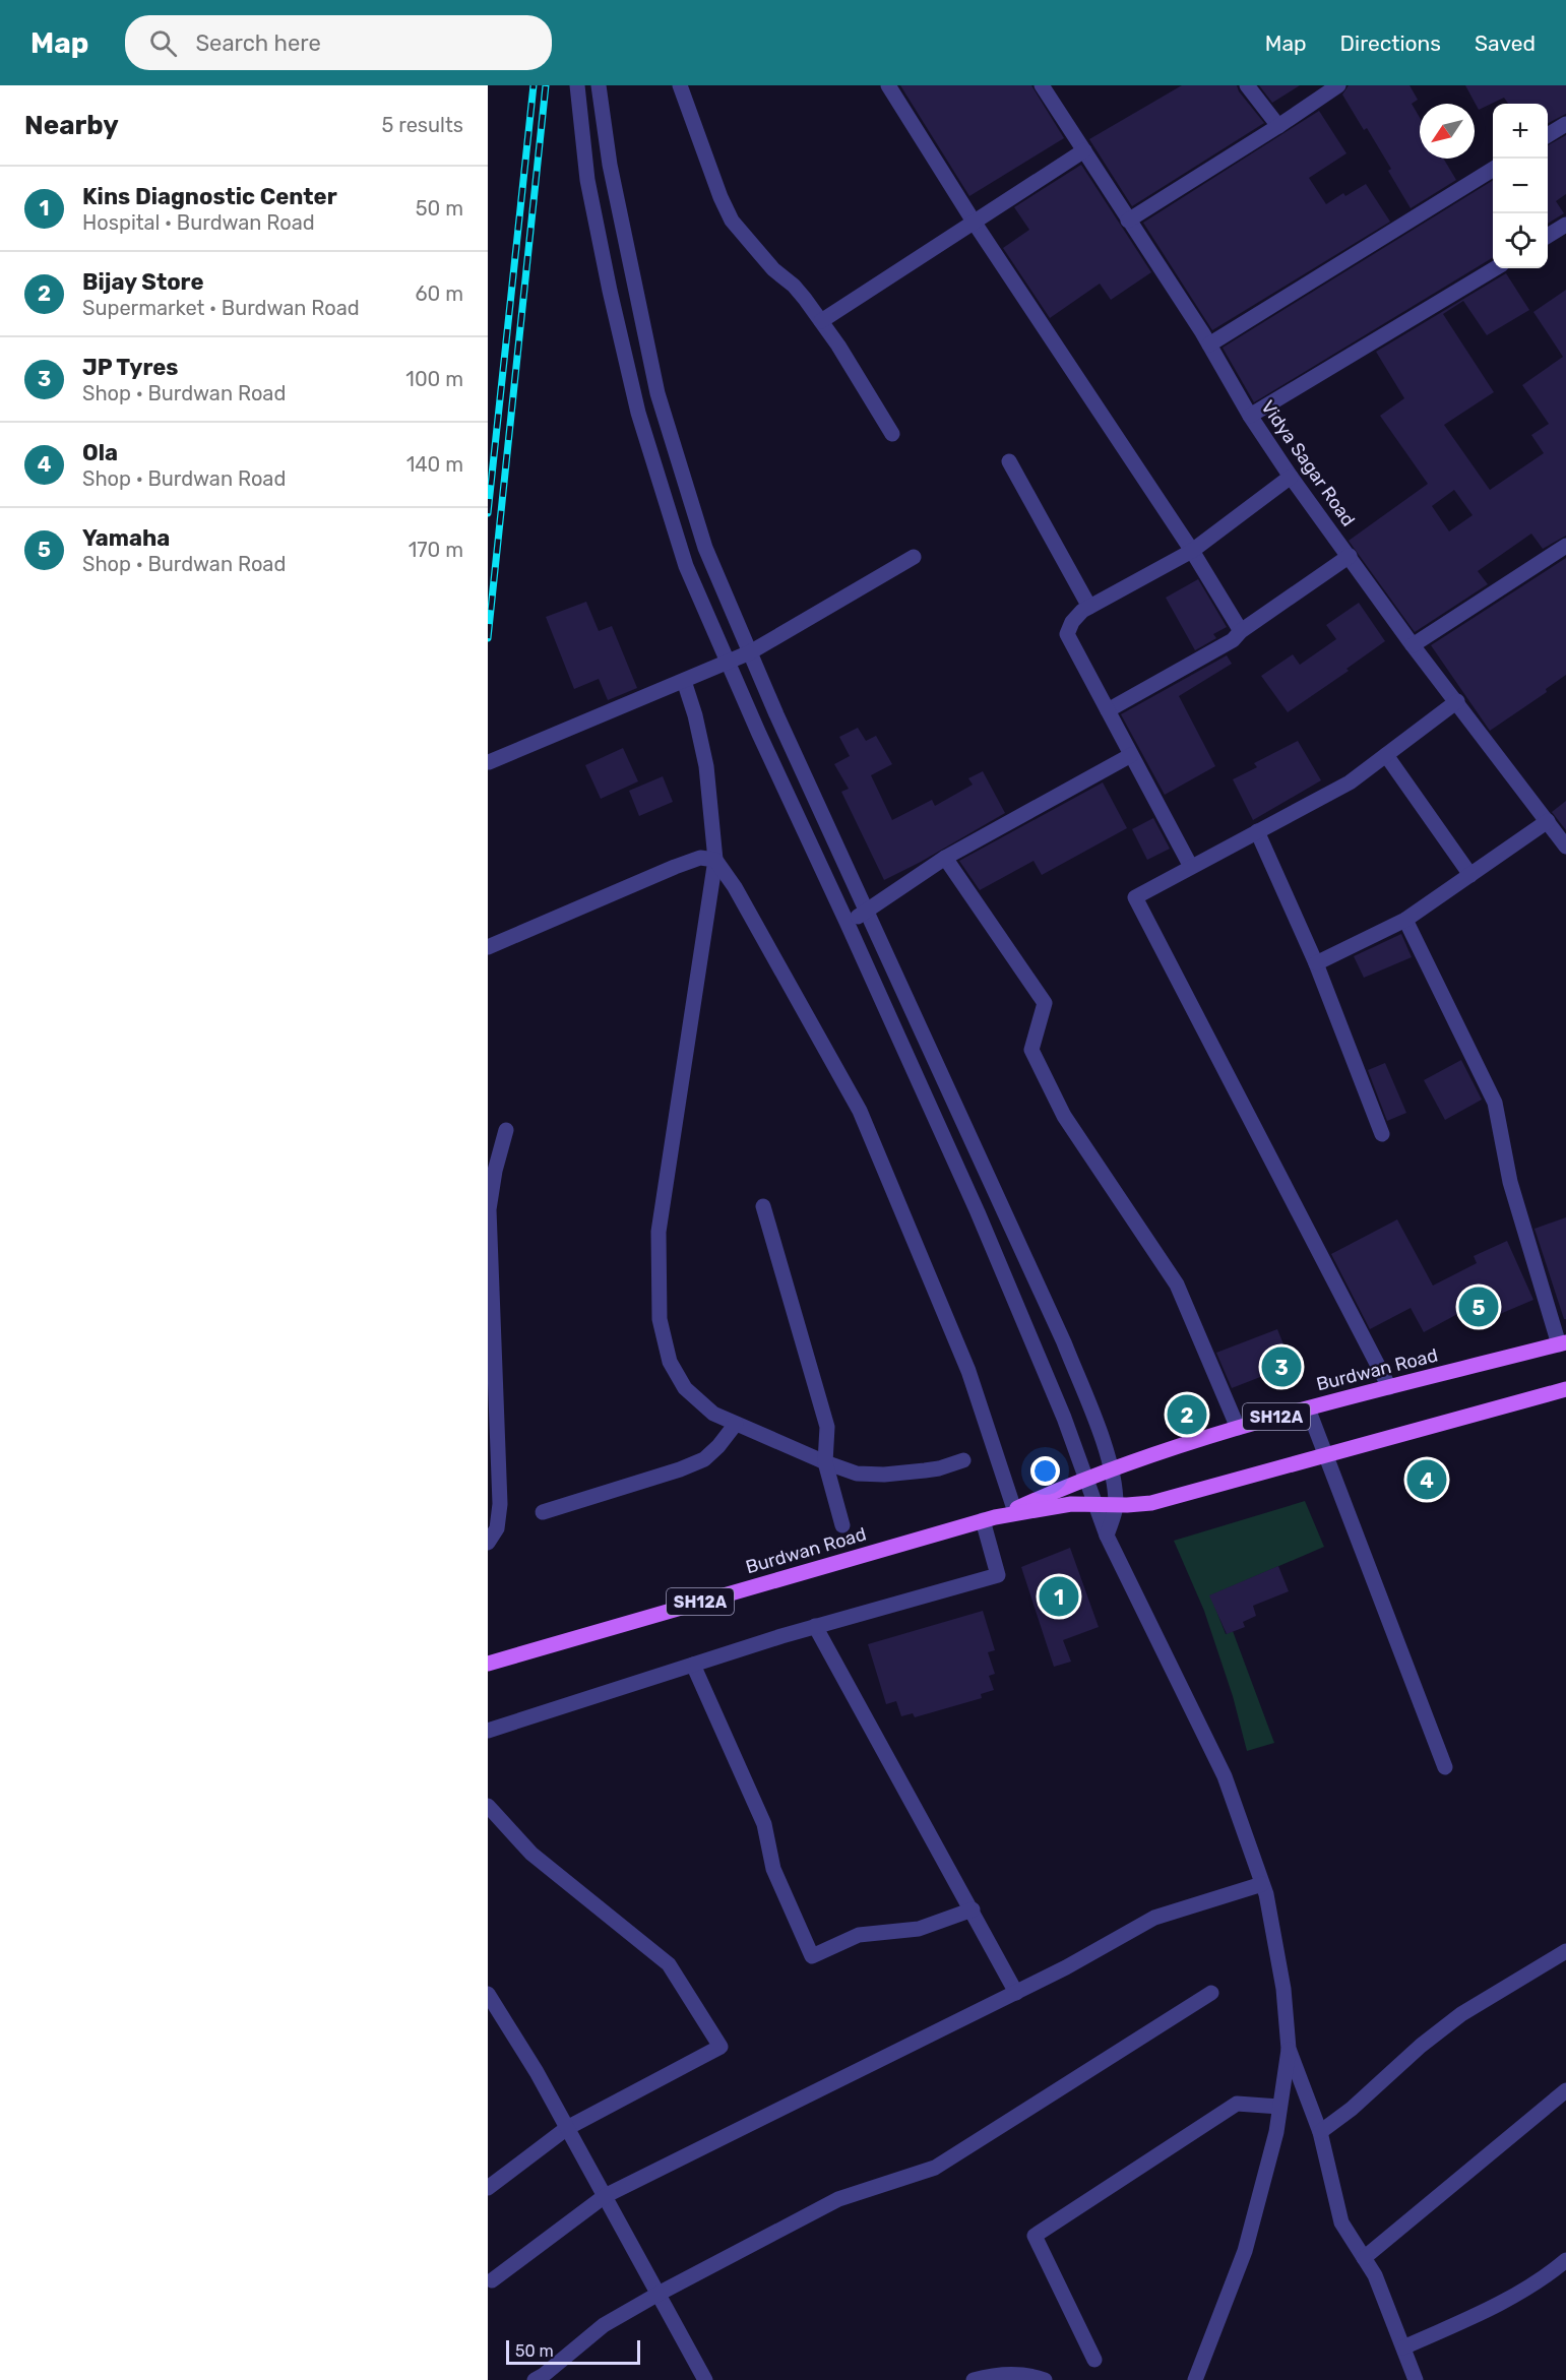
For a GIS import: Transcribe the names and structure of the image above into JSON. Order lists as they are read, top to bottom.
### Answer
{
  "streets": {
    "main road": ["Burdwan Road", "SH12A"],
    "street": ["Vidya Sagar Road"]
  },
  "scale_bar": "50 m",
  "north": "bottom left",
  "page": {
    "header": "Map",
    "search": "Search here",
    "nav": ["Map", "Directions", "Saved"],
    "heading": ["Nearby", "5 results"],
    "map_buttons": ["+", "−"],
    "list": [
      {
        "mark": "1",
        "name": "Kins Diagnostic Center",
        "note": "Hospital · Burdwan Road",
        "value": "50 m"
      },
      {
        "mark": "2",
        "name": "Bijay Store",
        "note": "Supermarket · Burdwan Road",
        "value": "60 m"
      },
      {
        "mark": "3",
        "name": "JP Tyres",
        "note": "Shop · Burdwan Road",
        "value": "100 m"
      },
      {
        "mark": "4",
        "name": "Ola",
        "note": "Shop · Burdwan Road",
        "value": "140 m"
      },
      {
        "mark": "5",
        "name": "Yamaha",
        "note": "Shop · Burdwan Road",
        "value": "170 m"
      }
    ],
    "pins": [
      "5",
      "3",
      "2",
      "4",
      "1"
    ],
    "scale": "50 m"
  }
}
